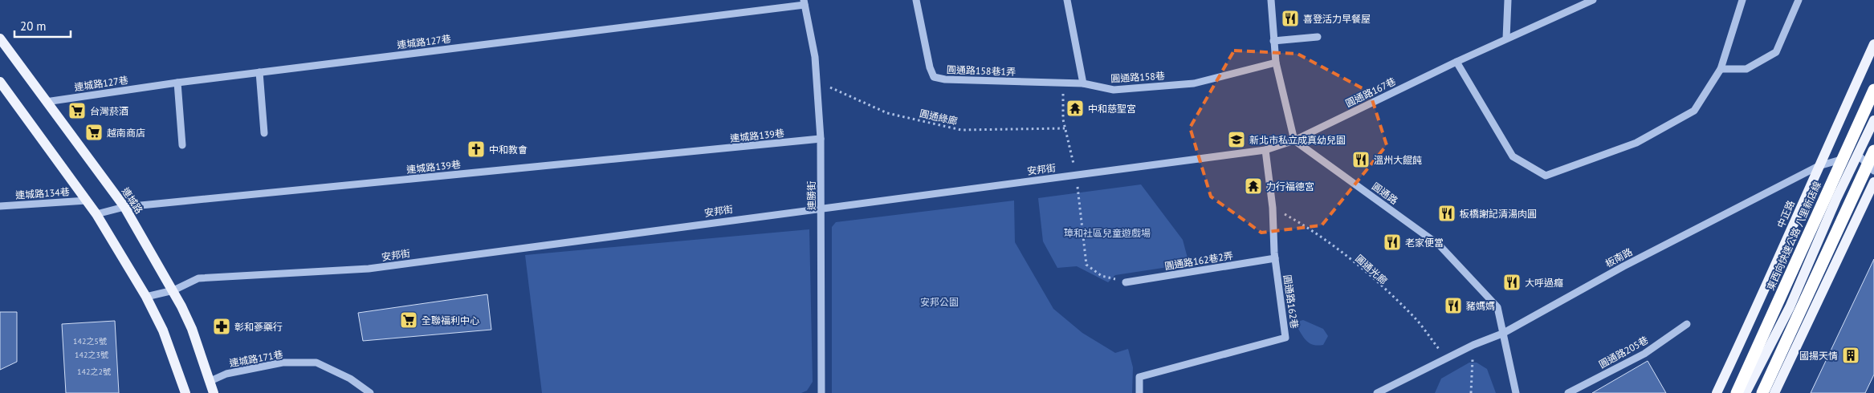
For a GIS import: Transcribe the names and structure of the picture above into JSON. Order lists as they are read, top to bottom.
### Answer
{
  "streets": {
    "highway": ["東西向快速公路 八里新店線"],
    "main road": ["連城路", "中正路"],
    "street": [
      "連城路127巷",
      "圓通路158巷1弄",
      "圓通路158巷",
      "圓通路167巷",
      "連城路139巷",
      "安邦街",
      "連城路134巷",
      "圓通路",
      "連勝街",
      "板南路",
      "圓通路162巷2弄",
      "圓通路162巷",
      "圓通路205巷",
      "連城路171巷"
    ],
    "path": ["圓通綠廊", "圓通光廊"]
  },
  "crossings": [
    ["連城路127巷", "連勝街"],
    ["連城路127巷", "連城路"],
    ["圓通路158巷1弄", "圓通路158巷"],
    ["圓通路167巷", "安邦街"],
    ["圓通路167巷", "圓通路"],
    ["圓通綠廊", "連勝街"],
    ["連城路139巷", "連勝街"],
    ["連城路139巷", "連城路"],
    ["安邦街", "圓通路"],
    ["安邦街", "連勝街"],
    ["安邦街", "連城路"],
    ["安邦街", "圓通路162巷"],
    ["圓通路", "板南路"],
    ["連城路", "連城路171巷"],
    ["中正路", "板南路"],
    ["板南路", "圓通光廊"],
    ["圓通路162巷2弄", "圓通路162巷"],
    ["圓通光廊", "圓通路162巷"]
  ],
  "parks": ["璋和社區兒童遊戲場", "安邦公園"],
  "places": {
    "restaurant": [
      "喜登活力早餐屋",
      "溫州大餛飩",
      "板橋謝記清湯肉圓",
      "老家便當",
      "大呼過癮",
      "豬媽媽"
    ],
    "temple": ["中和慈聖宮", "力行福德宮"],
    "supermarket": ["台灣菸酒", "越南商店", "全聯福利中心"],
    "school or university": ["新北市私立成真幼兒園"],
    "church": ["中和教會"],
    "pharmacy": ["彰和蔘藥行"],
    "building": ["國揚天情"]
  },
  "house_numbers": ["142之5號", "142之3號", "142之2號"],
  "scale_bar": "20 m"
}
